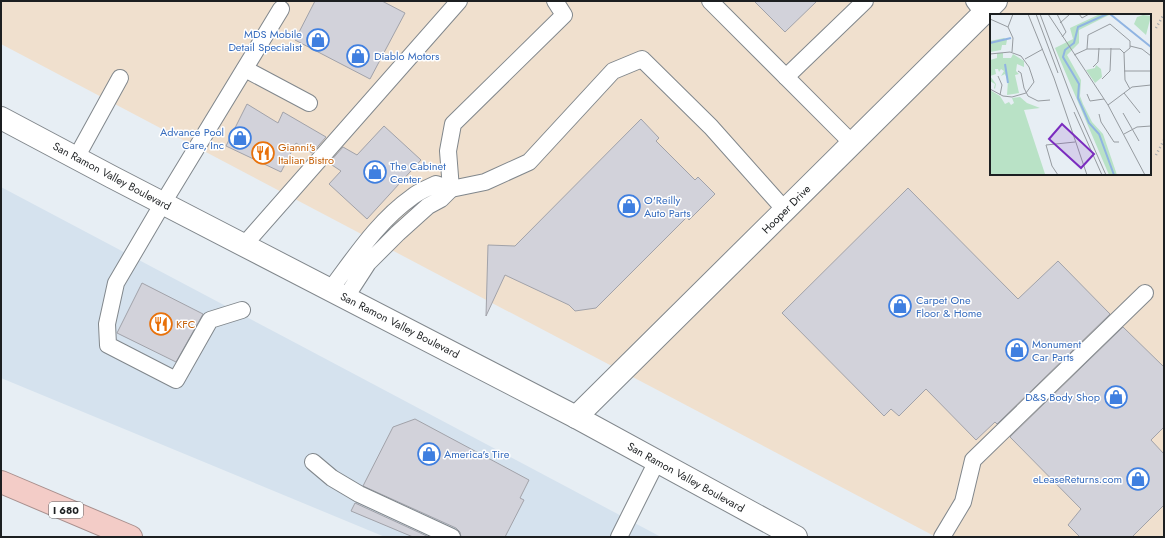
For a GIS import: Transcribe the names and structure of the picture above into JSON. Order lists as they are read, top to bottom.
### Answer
{
  "streets": {
    "highway": ["I 680"],
    "main road": ["San Ramon Valley Boulevard", "Hooper Drive"]
  },
  "crossings": [
    ["San Ramon Valley Boulevard", "Hooper Drive"]
  ],
  "places": {
    "shop": [
      "MDS Mobile Detail Specialist",
      "Diablo Motors",
      "Advance Pool Care, Inc",
      "The Cabinet Center",
      "O'Reilly Auto Parts",
      "Carpet One Floor & Home",
      "Monument Car Parts",
      "D&S Body Shop",
      "America's Tire",
      "eLeaseReturns.com"
    ],
    "restaurant": ["Gianni's Italian Bistro", "KFC"]
  }
}
